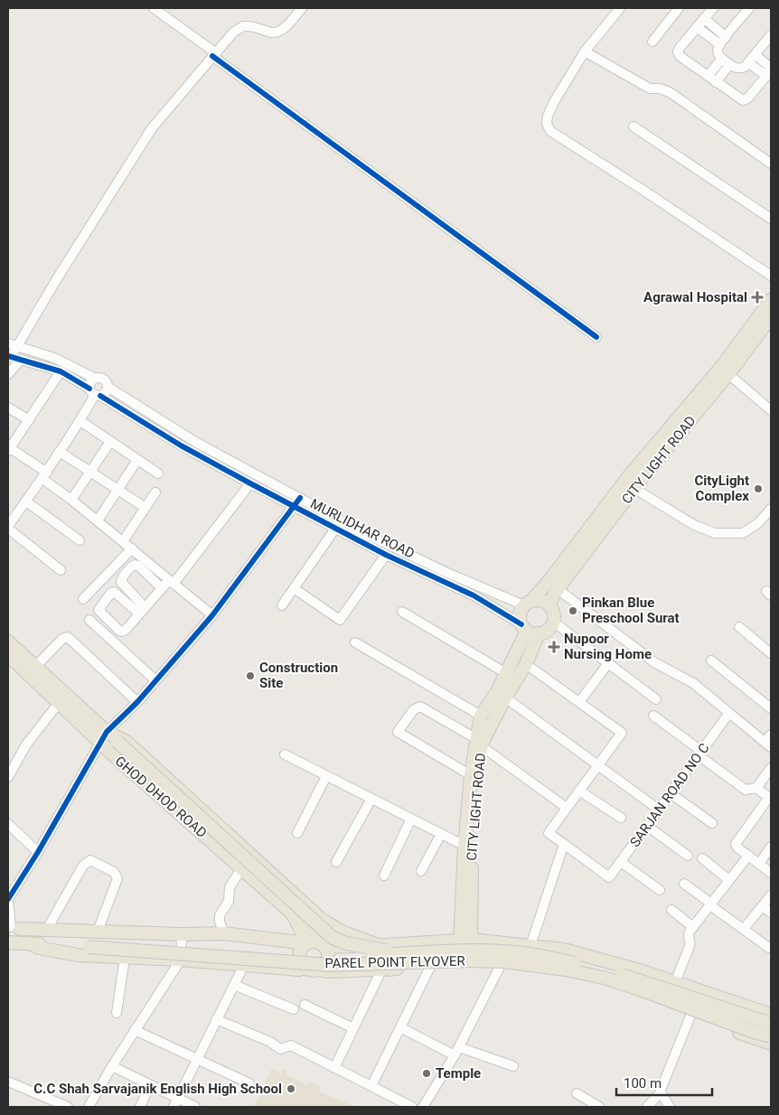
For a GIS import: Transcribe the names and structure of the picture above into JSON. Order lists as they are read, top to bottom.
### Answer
{
  "streets": {
    "main road": ["CITY LIGHT ROAD", "GHOD DHOD ROAD", "PAREL POINT FLYOVER"],
    "street": ["MURLIDHAR ROAD", "SARJAN ROAD NO C"]
  },
  "crossings": [
    ["CITY LIGHT ROAD", "MURLIDHAR ROAD"]
  ],
  "places": {
    "health": ["Agrawal Hospital", "Nupoor Nursing Home"],
    "other": [
      "CityLight Complex",
      "Pinkan Blue Preschool Surat",
      "Construction Site",
      "Temple",
      "C.C Shah Sarvajanik English High School"
    ]
  },
  "scale_bar": "100 m"
}
